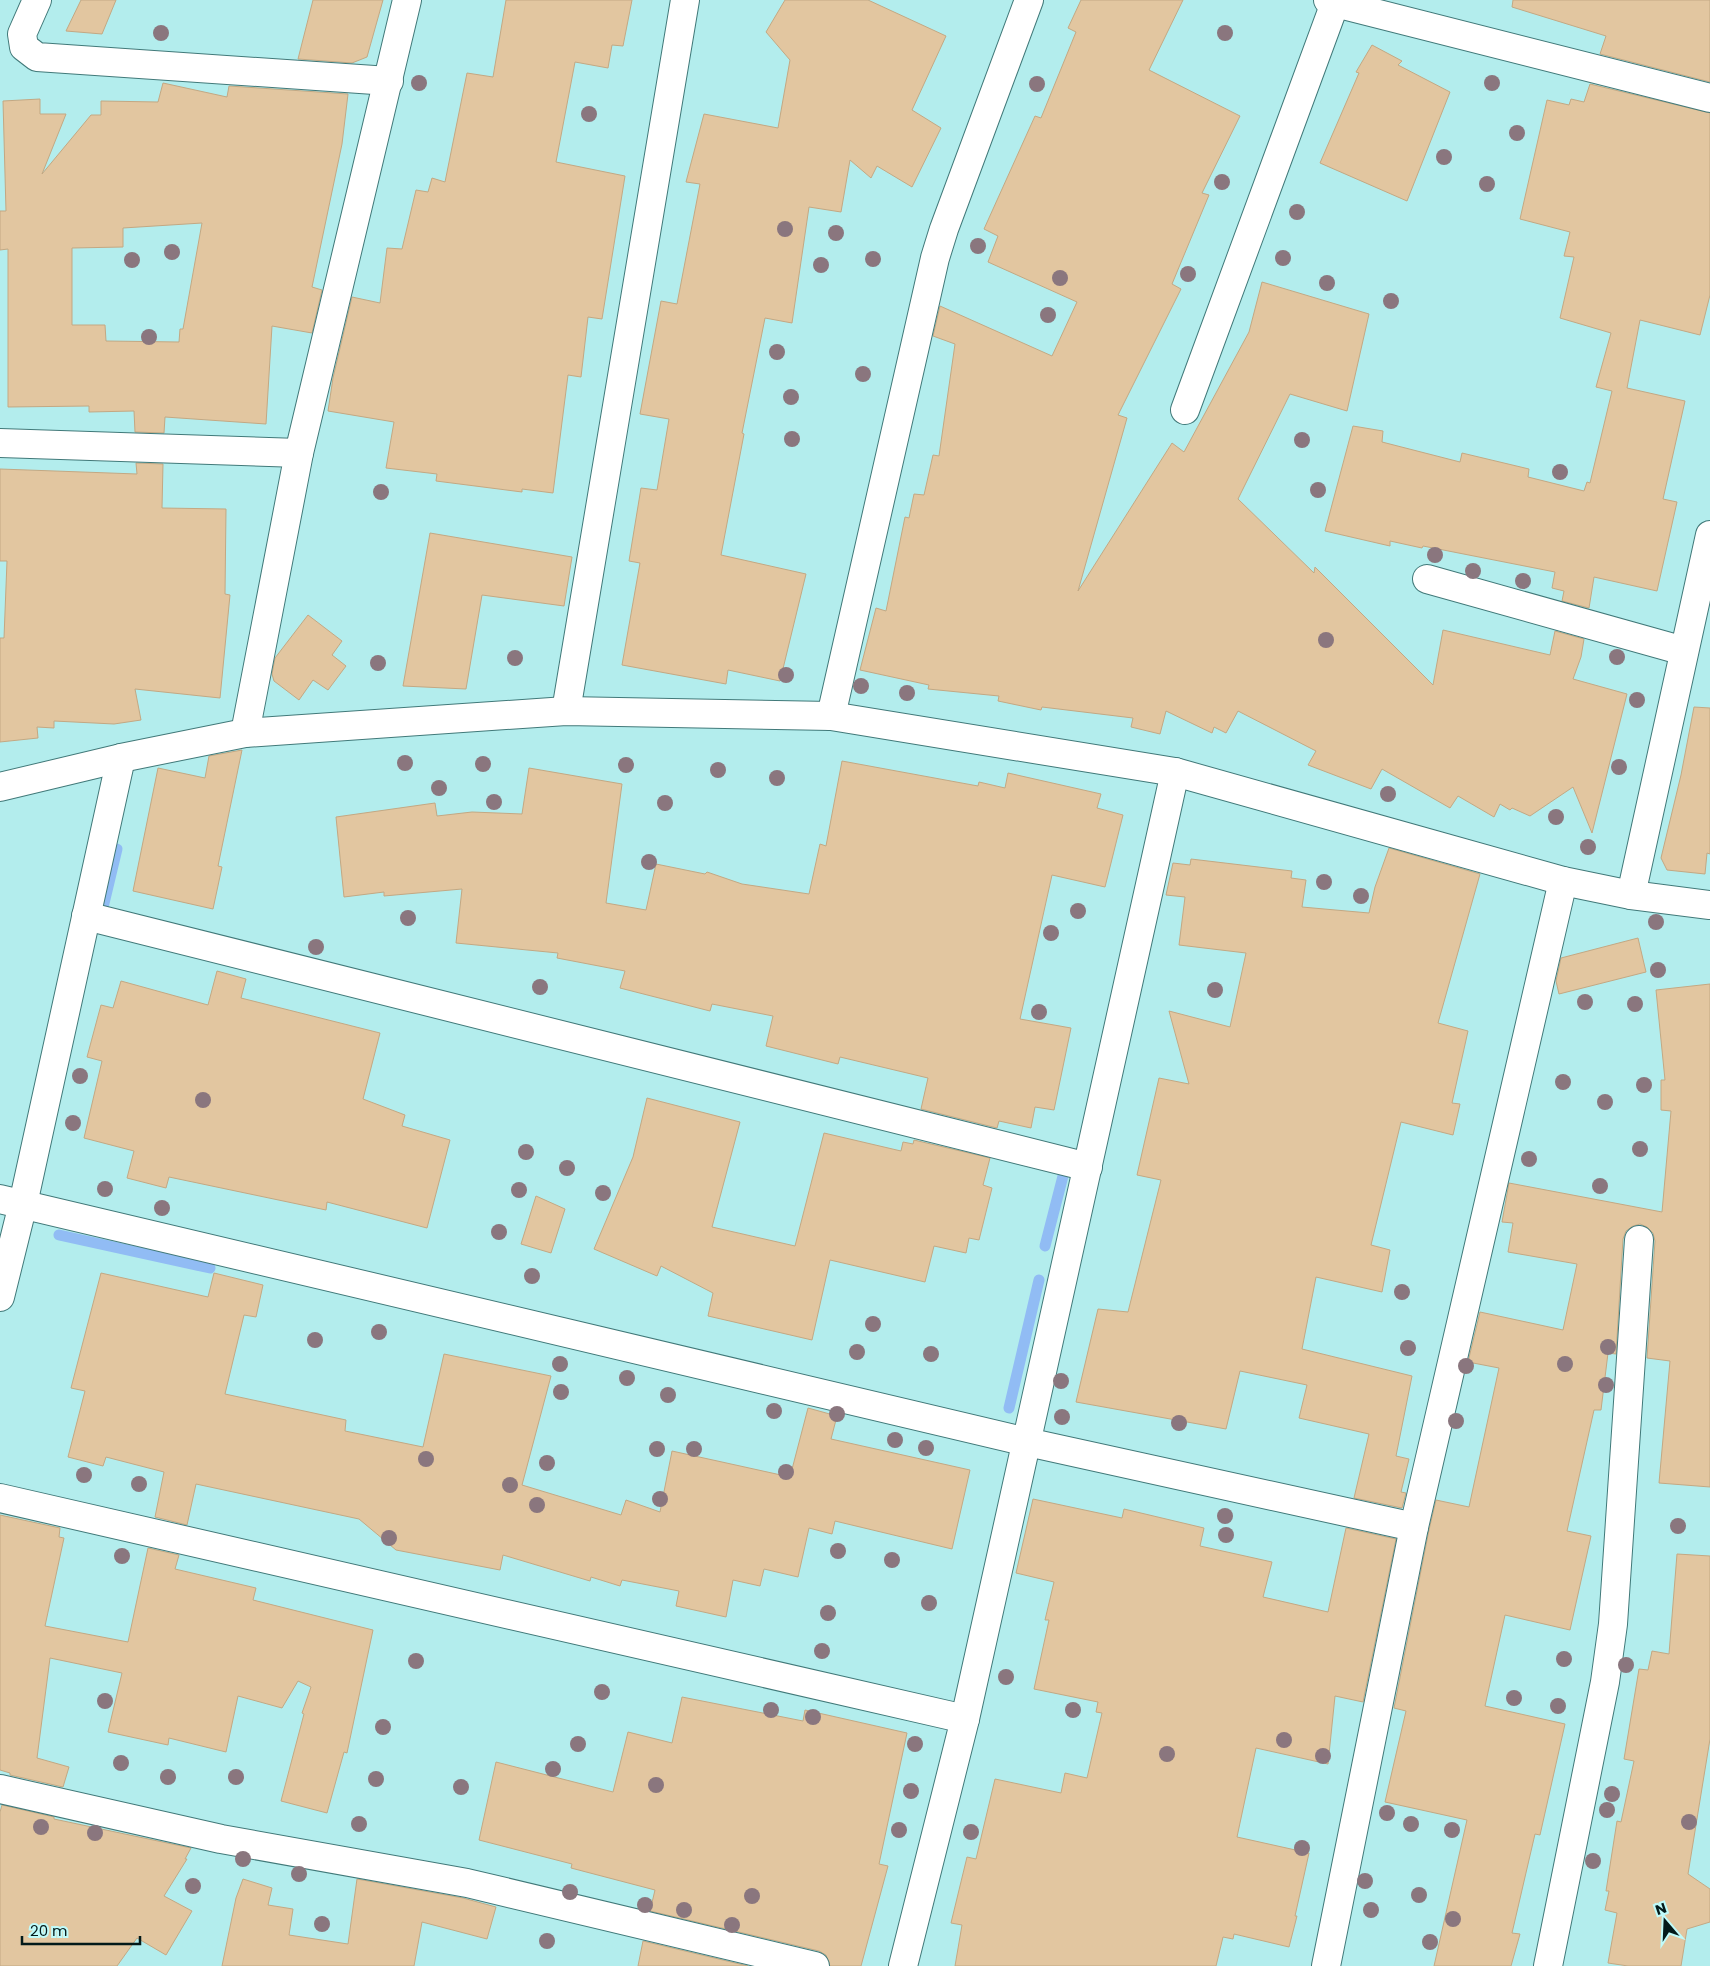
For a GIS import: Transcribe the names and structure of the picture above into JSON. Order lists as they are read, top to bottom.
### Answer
{
  "scale_bar": "20 m",
  "north": "top"
}
